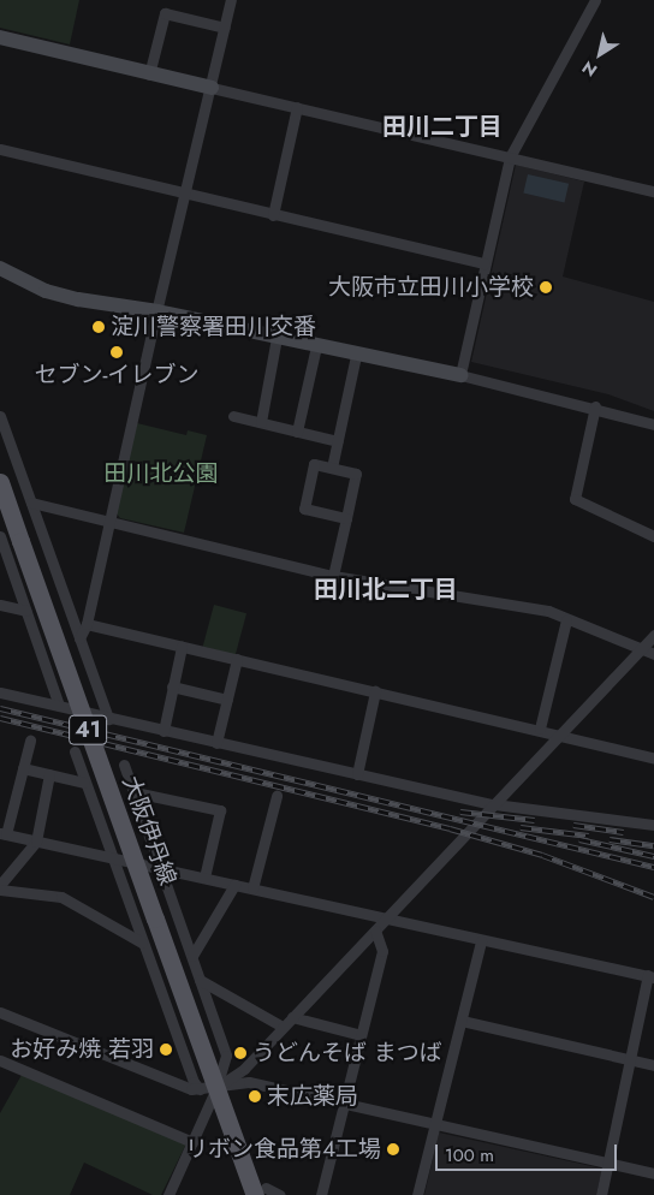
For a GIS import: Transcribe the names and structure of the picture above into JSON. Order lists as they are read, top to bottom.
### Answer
{
  "streets": {
    "main road": ["41", "大阪伊丹線"]
  },
  "districts": ["田川二丁目", "田川北二丁目"],
  "parks": ["田川北公園"],
  "places": [
    "大阪市立田川小学校",
    "淀川警察署田川交番",
    "セブン-イレブン",
    "お好み焼 若羽",
    "うどんそば まつば",
    "末広薬局",
    "リボン食品第４工場"
  ],
  "scale_bar": "100 m",
  "north": "bottom left"
}
